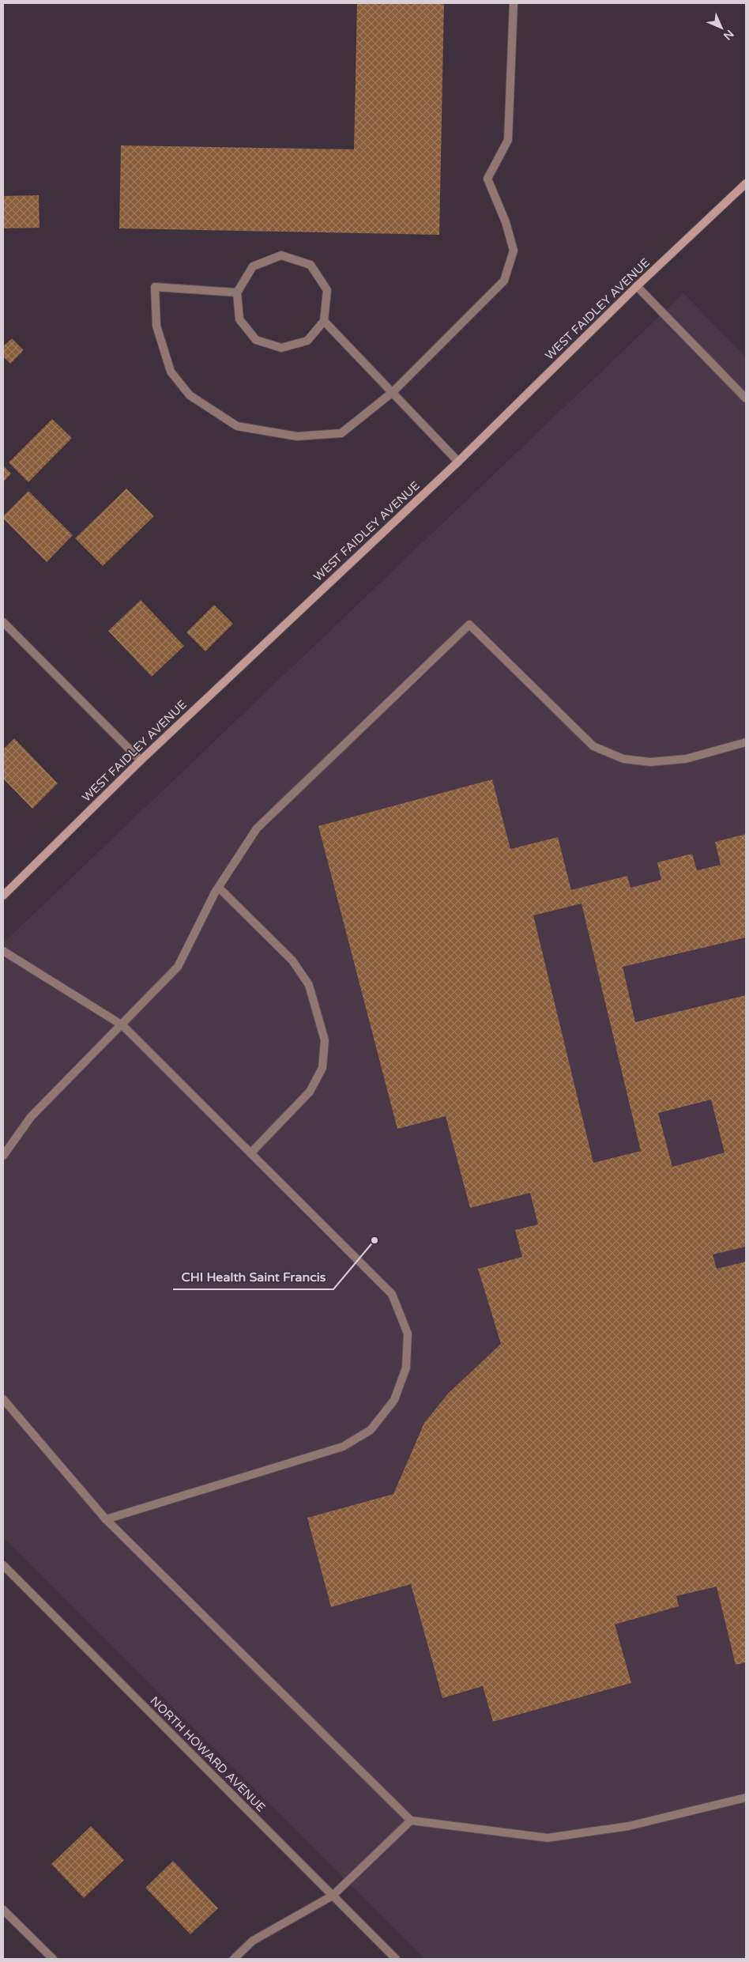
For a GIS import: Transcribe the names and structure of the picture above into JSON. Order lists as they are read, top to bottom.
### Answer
{
  "streets": {
    "street": ["WEST FAIDLEY AVENUE", "NORTH HOWARD AVENUE"]
  },
  "places": ["CHI Health Saint Francis"],
  "north": "bottom right"
}
